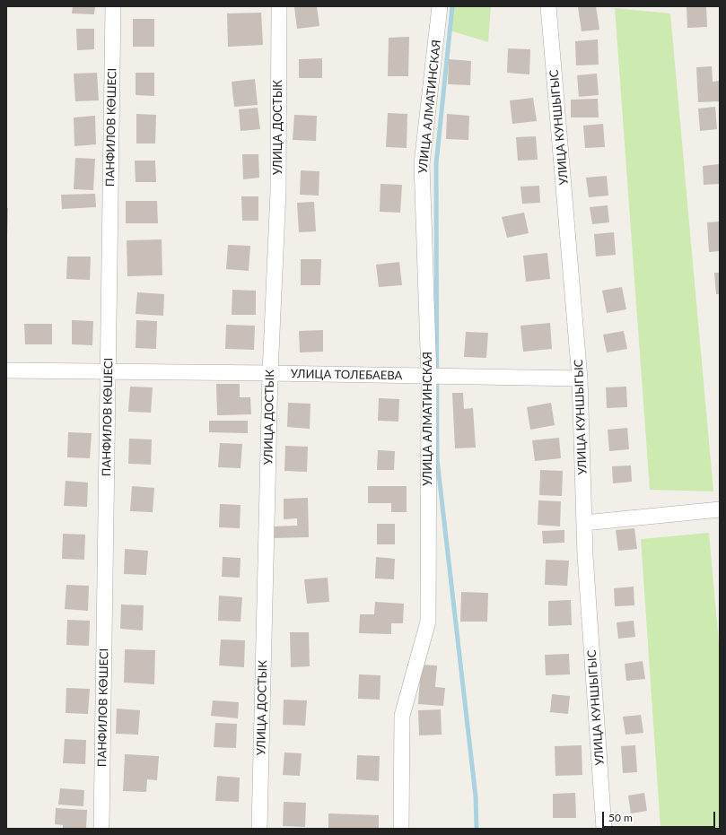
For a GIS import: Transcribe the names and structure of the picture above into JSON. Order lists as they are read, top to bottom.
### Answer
{
  "streets": {
    "street": [
      "УЛИЦА АЛМАТИНСКАЯ",
      "ПАНФИЛОВ КӨШЕСІ",
      "УЛИЦА ДОСТЫК",
      "УЛИЦА КУНШЫГЫС",
      "УЛИЦА ТОЛЕБАЕВА"
    ]
  },
  "crossings": [
    ["УЛИЦА АЛМАТИНСКАЯ", "УЛИЦА ТОЛЕБАЕВА"],
    ["ПАНФИЛОВ КӨШЕСІ", "УЛИЦА ТОЛЕБАЕВА"],
    ["УЛИЦА ДОСТЫК", "УЛИЦА ТОЛЕБАЕВА"],
    ["УЛИЦА КУНШЫГЫС", "УЛИЦА ТОЛЕБАЕВА"]
  ],
  "scale_bar": "50 m"
}
